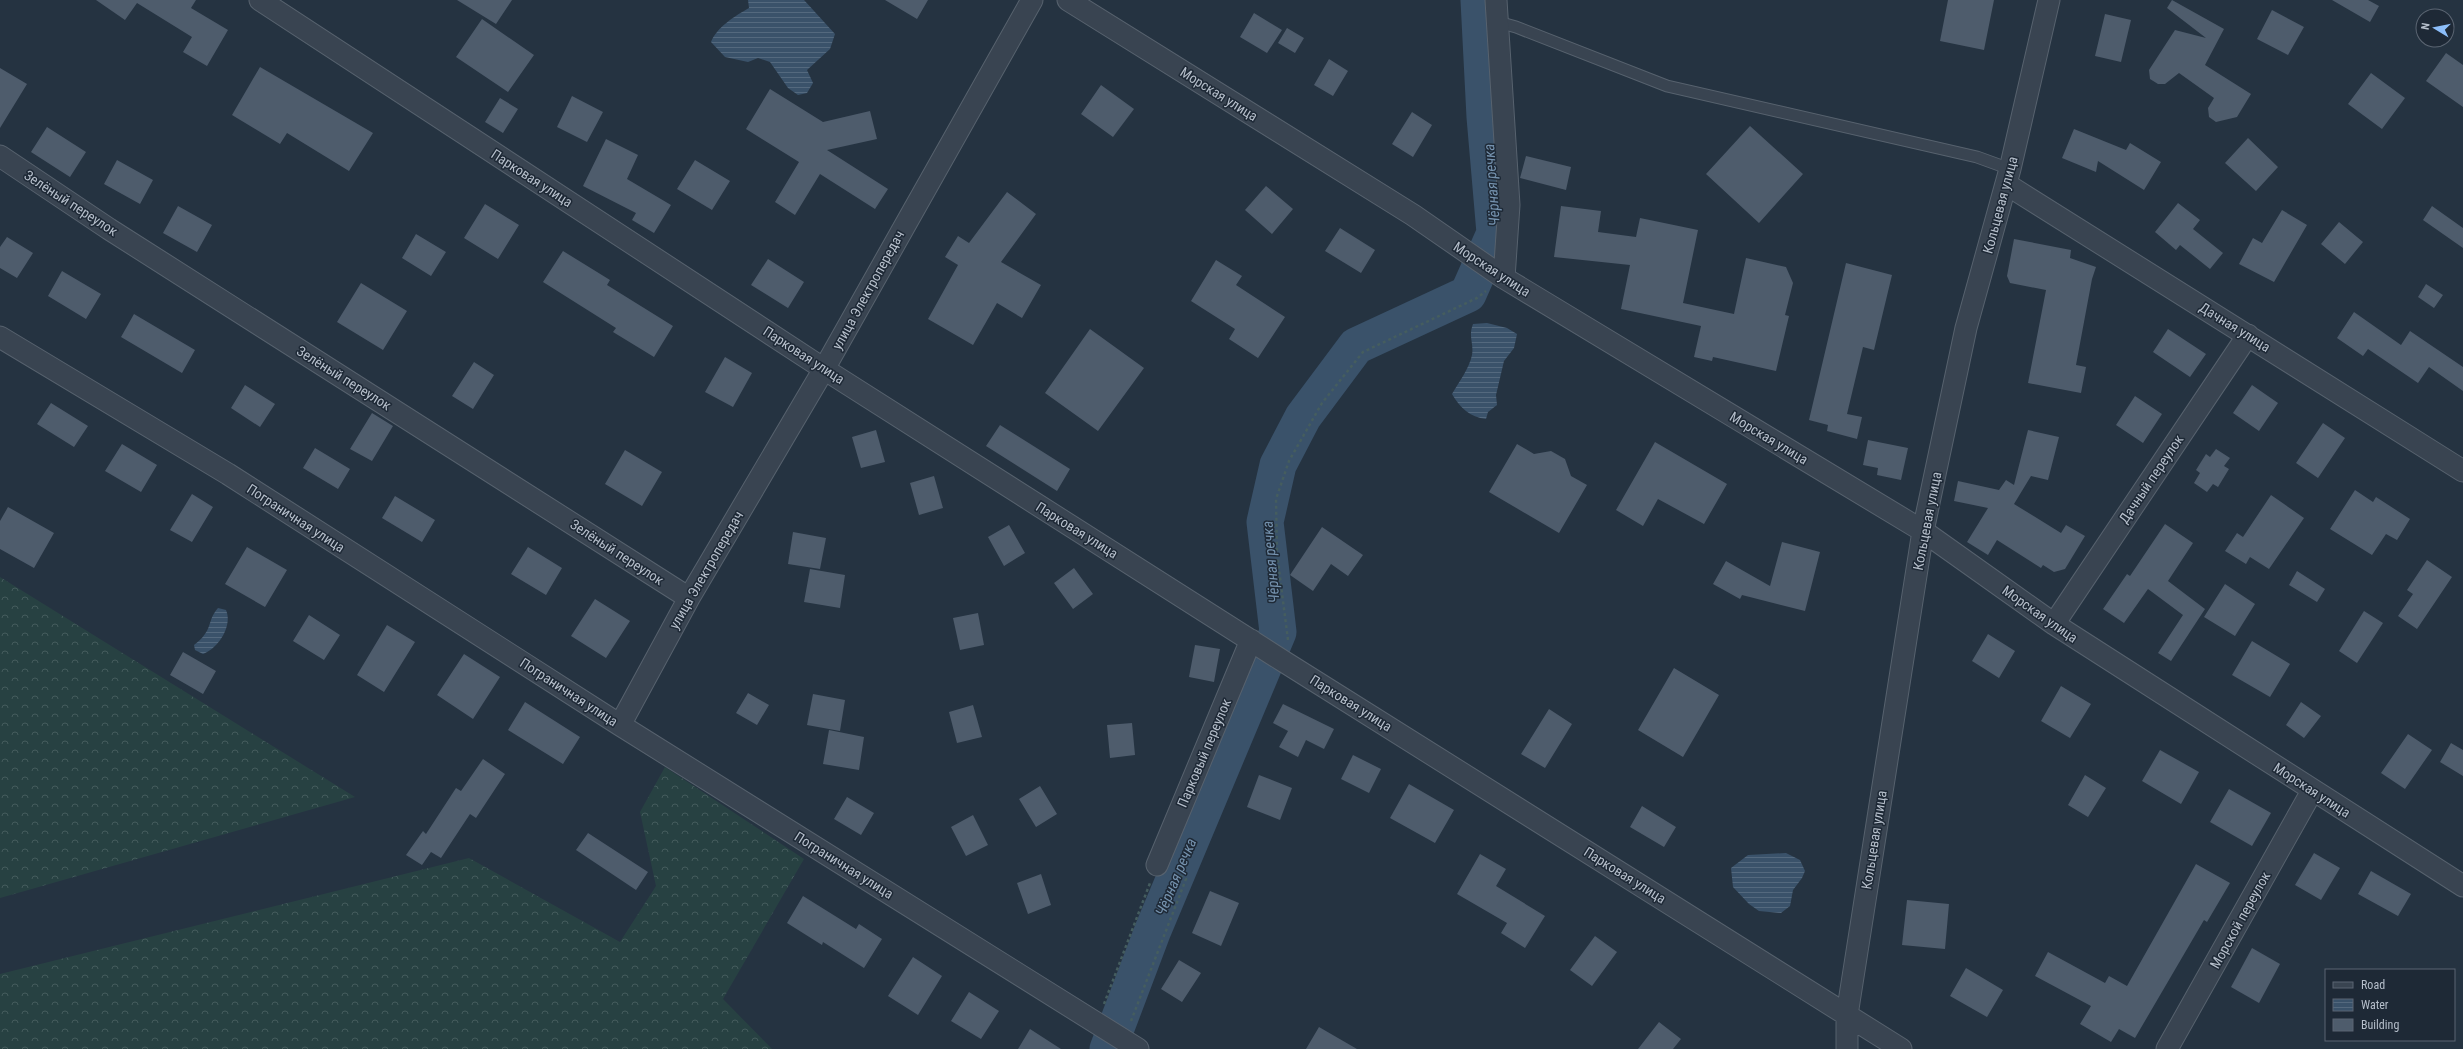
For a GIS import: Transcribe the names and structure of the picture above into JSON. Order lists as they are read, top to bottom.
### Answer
{
  "streets": {
    "street": [
      "Морская улица",
      "Парковая улица",
      "Зелёный переулок",
      "Кольцевая улица",
      "улица Электропередач",
      "Дачная улица",
      "Дачный переулок",
      "Пограничная улица",
      "Парковый переулок",
      "Морской переулок"
    ]
  },
  "crossings": [
    ["Морская улица", "Кольцевая улица"],
    ["Морская улица", "Дачный переулок"],
    ["Морская улица", "Морской переулок"],
    ["Парковая улица", "Кольцевая улица"],
    ["Парковая улица", "улица Электропередач"],
    ["Парковая улица", "Парковый переулок"],
    ["Зелёный переулок", "улица Электропередач"],
    ["Кольцевая улица", "Дачная улица"],
    ["улица Электропередач", "Пограничная улица"],
    ["Дачная улица", "Дачный переулок"]
  ],
  "water": ["Чёрная речка"],
  "legend": ["Road", "Water", "Building"],
  "north": "left"
}
